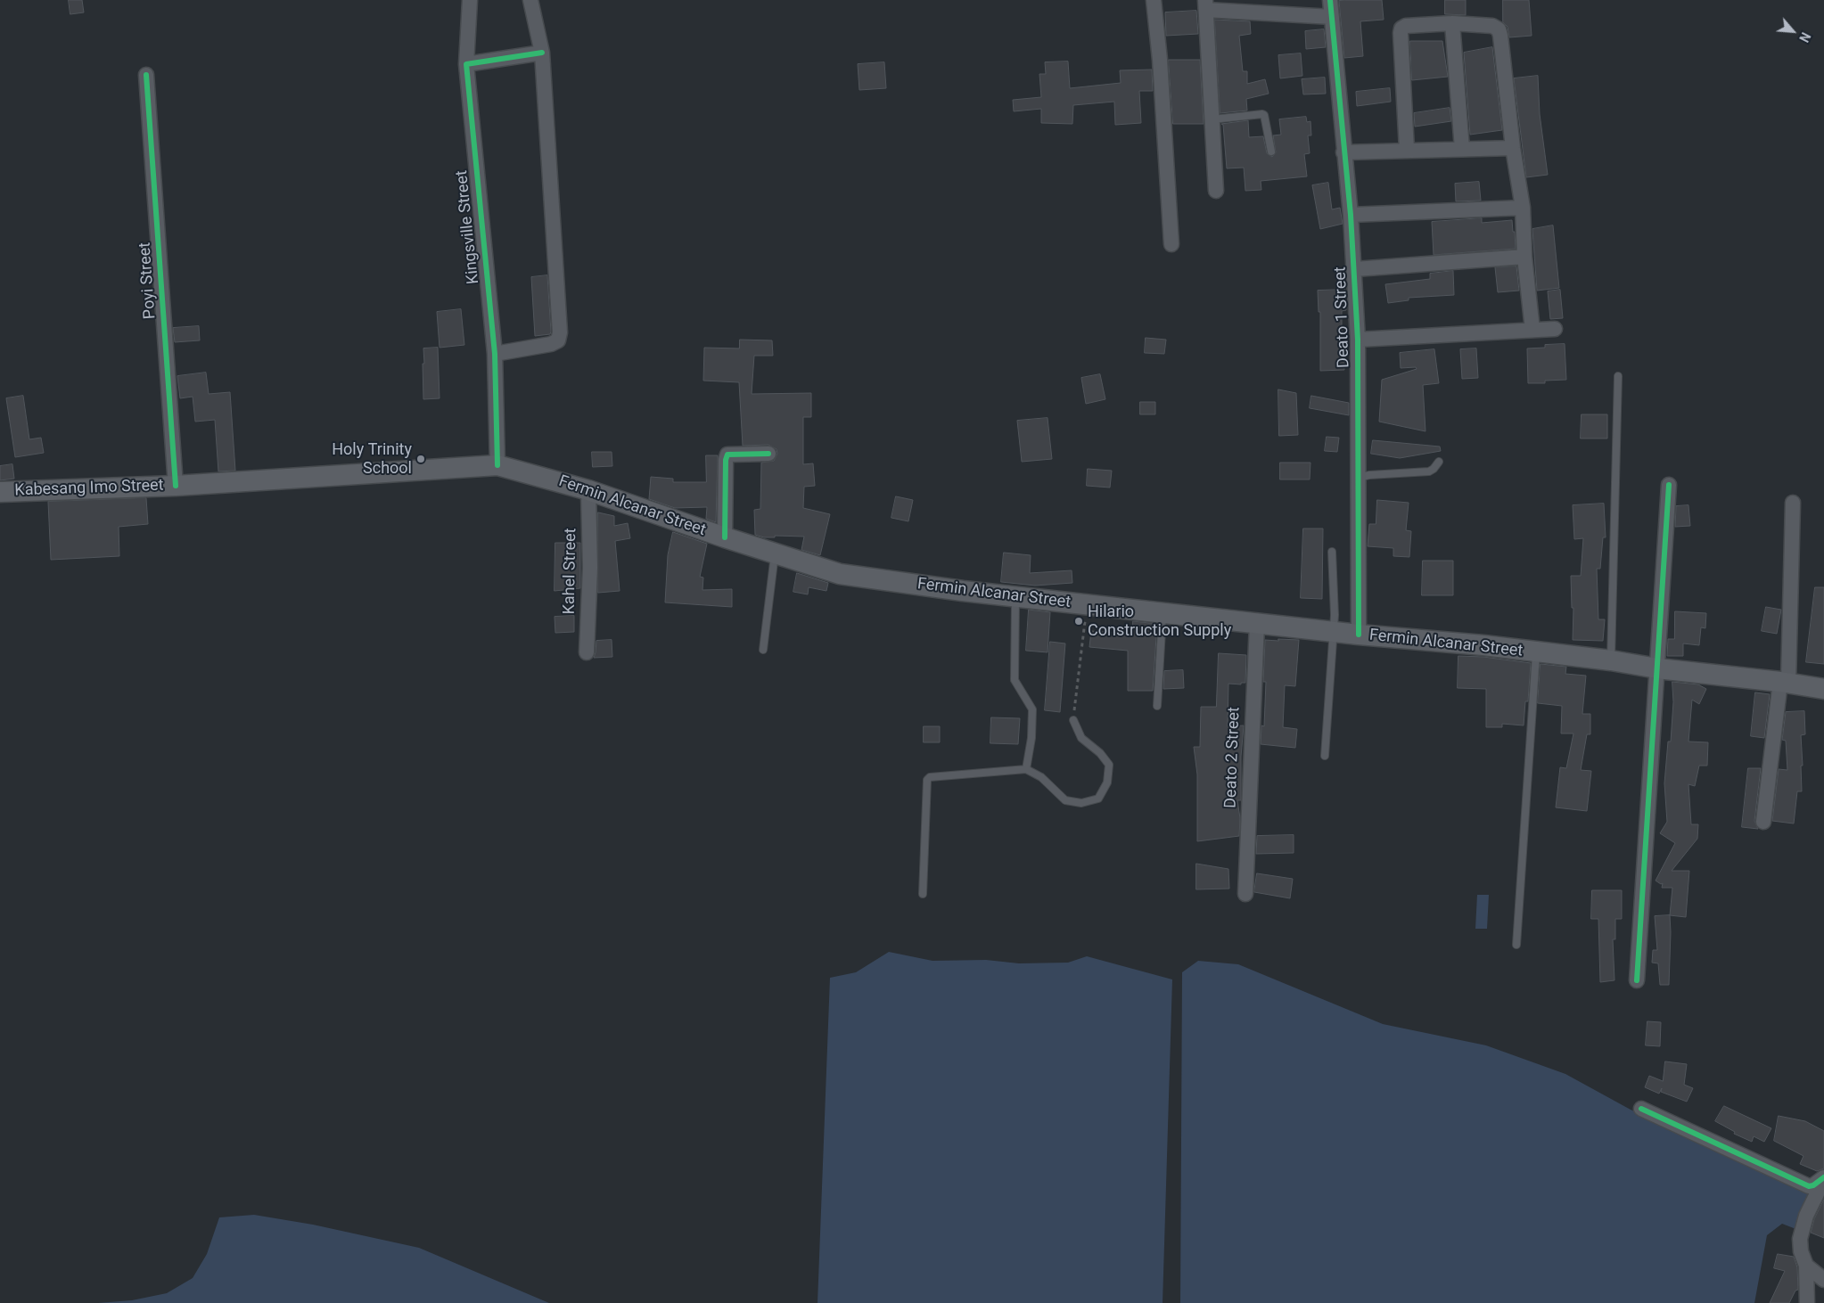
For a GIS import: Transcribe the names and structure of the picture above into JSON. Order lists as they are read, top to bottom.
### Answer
{
  "streets": {
    "main road": ["Kabesang Imo Street", "Fermin Alcanar Street"],
    "street": [
      "Kingsville Street",
      "Poyi Street",
      "Deato 1 Street",
      "Kahel Street",
      "Deato 2 Street"
    ]
  },
  "crossings": [
    ["Kingsville Street", "Kabesang Imo Street"],
    ["Poyi Street", "Kabesang Imo Street"],
    ["Deato 1 Street", "Fermin Alcanar Street"],
    ["Kabesang Imo Street", "Fermin Alcanar Street"],
    ["Fermin Alcanar Street", "Kahel Street"],
    ["Fermin Alcanar Street", "Deato 2 Street"]
  ],
  "places": ["Holy Trinity School", "Hilario Construction Supply"],
  "north": "bottom right"
}
